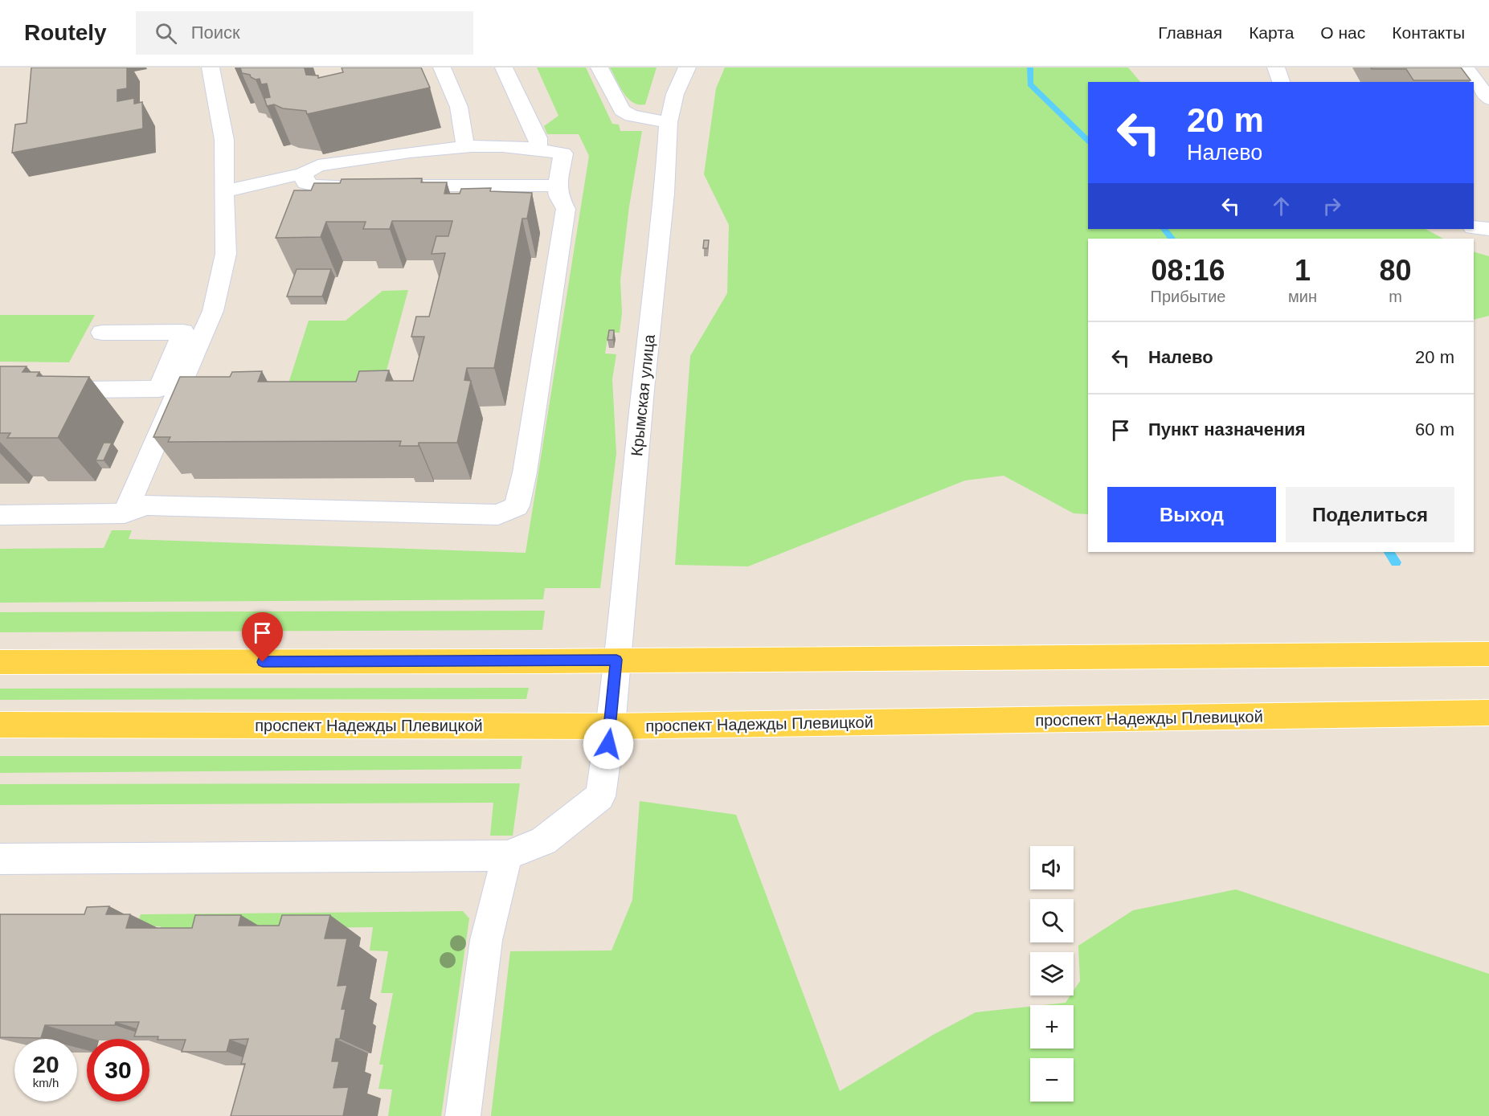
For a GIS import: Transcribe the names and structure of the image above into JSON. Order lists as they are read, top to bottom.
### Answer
{
  "streets": {
    "main road": ["проспект Надежды Плевицкой"],
    "street": ["Крымская улица"]
  },
  "crossings": [
    ["Крымская улица", "проспект Надежды Плевицкой"]
  ],
  "page": {
    "header": "Routely",
    "search": "Поиск",
    "nav": [
      "Главная",
      "Карта",
      "О нас",
      "Контакты"
    ],
    "turn": ["20 m", "Налево"],
    "eta": [
      "08:16",
      "Прибытие",
      "1",
      "мин",
      "80",
      "m"
    ],
    "list": [
      {
        "name": "Налево",
        "value": "20 m"
      },
      {
        "name": "Пункт назначения",
        "value": "60 m"
      }
    ],
    "buttons": ["Выход", "Поделиться"],
    "map_buttons": ["+", "−"],
    "speed": "20 km/h",
    "limit": "30"
  }
}
